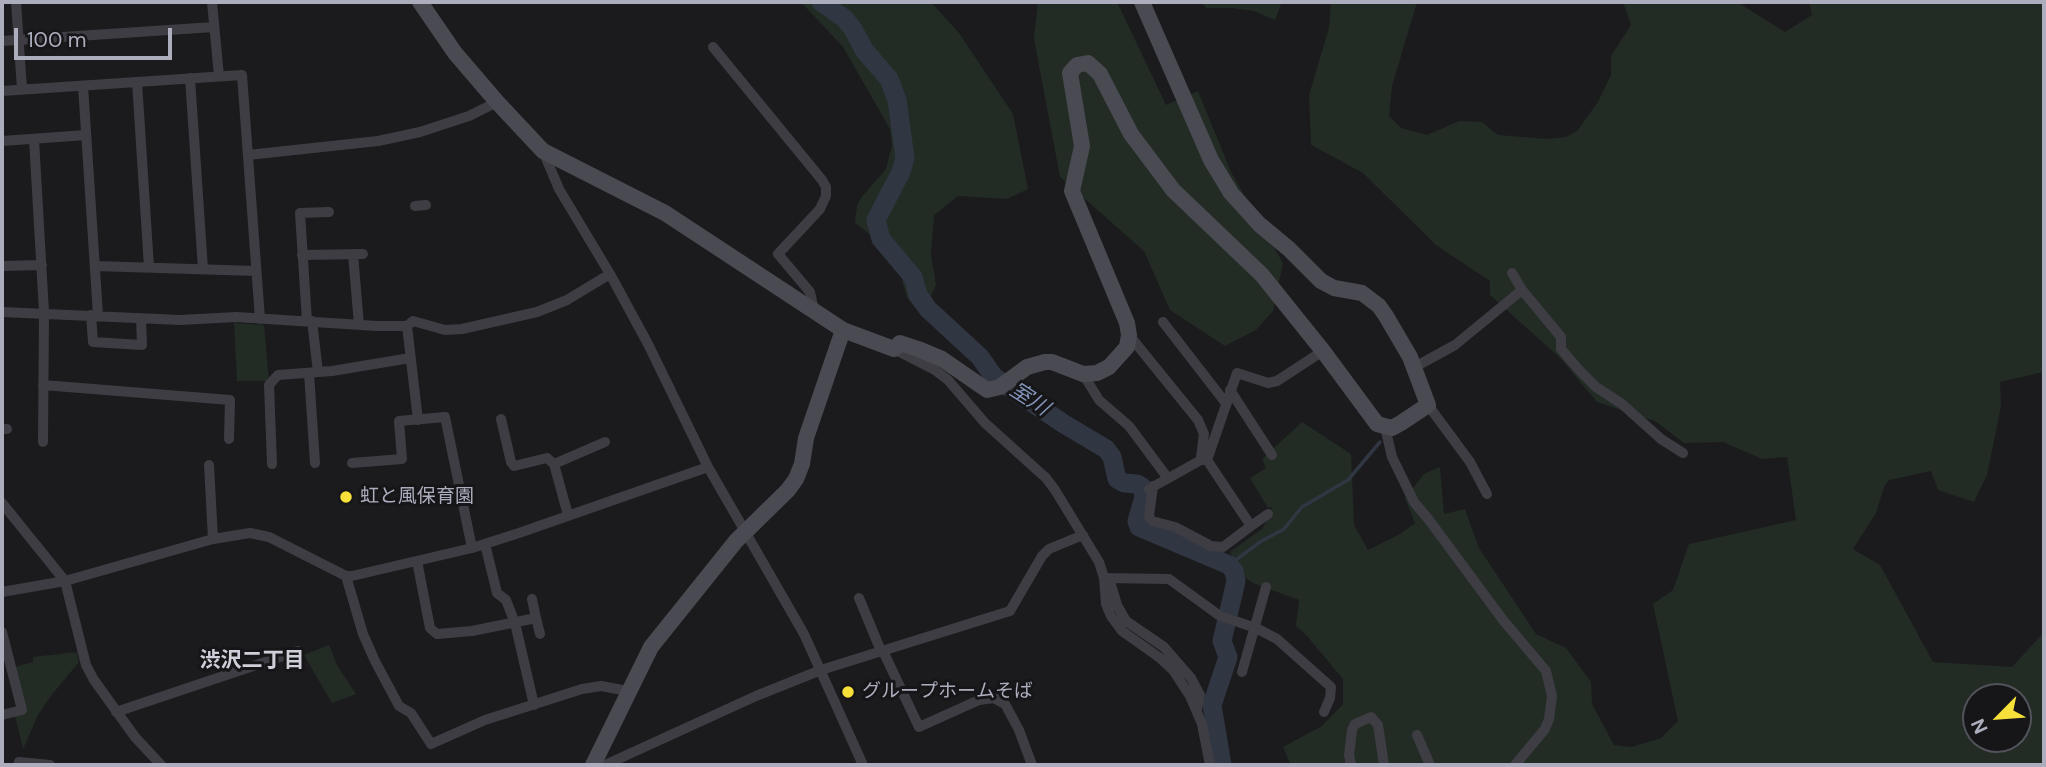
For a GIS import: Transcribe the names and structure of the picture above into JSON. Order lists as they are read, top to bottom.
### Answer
{
  "districts": ["渋沢二丁目"],
  "water": ["室川"],
  "places": ["虹と風保育園", "グループホームそば"],
  "scale_bar": "100 m",
  "north": "bottom left"
}
